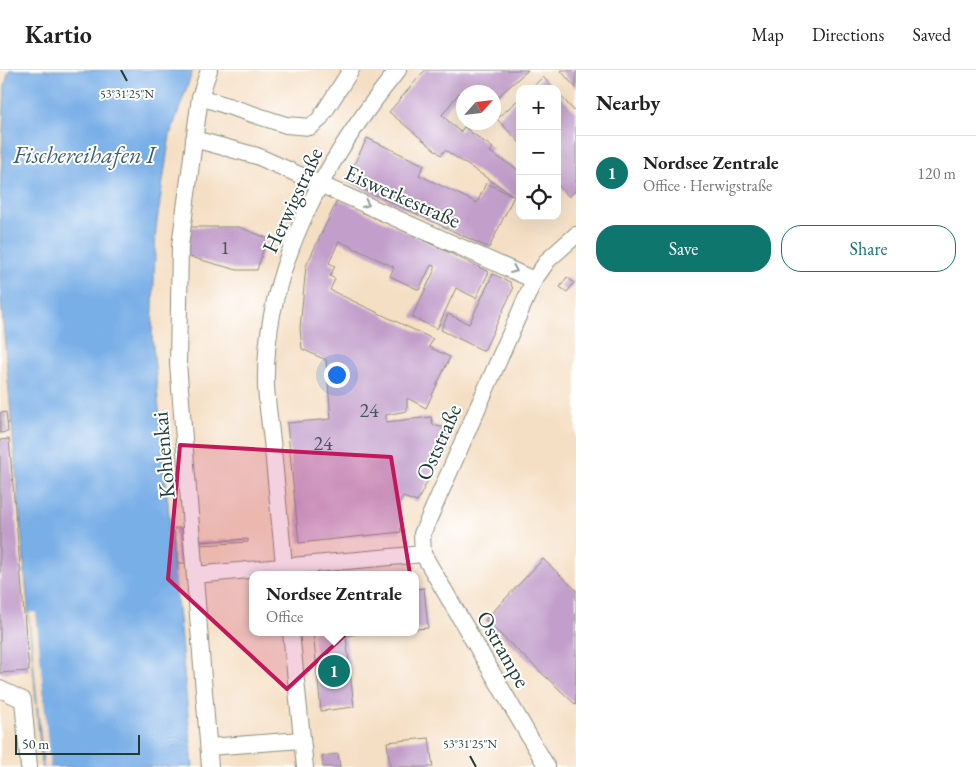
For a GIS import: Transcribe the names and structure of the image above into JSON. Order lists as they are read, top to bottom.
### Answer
{
  "streets": {
    "street": [
      "Eiswerkestraße",
      "Herwigstraße",
      "Oststraße",
      "Kohlenkai",
      "Ostrampe"
    ]
  },
  "crossings": [
    ["Eiswerkestraße", "Herwigstraße"],
    ["Eiswerkestraße", "Oststraße"],
    ["Eiswerkestraße", "Kohlenkai"],
    ["Oststraße", "Ostrampe"]
  ],
  "one_way": ["Eiswerkestraße"],
  "water": ["Fischereihafen I"],
  "house_numbers": ["1", "24", "24"],
  "scale_bar": "50 m",
  "north": "top right",
  "page": {
    "header": "Kartio",
    "nav": ["Map", "Directions", "Saved"],
    "heading": "Nearby",
    "map_buttons": ["+", "−"],
    "list": [
      {
        "mark": "1",
        "name": "Nordsee Zentrale",
        "note": "Office · Herwigstraße",
        "value": "120 m"
      }
    ],
    "buttons": ["Save", "Share"],
    "popup": ["Nordsee Zentrale", "Office"],
    "pins": "1",
    "scale": "50 m"
  },
  "coordinates": ["53°31'25\"N"]
}
